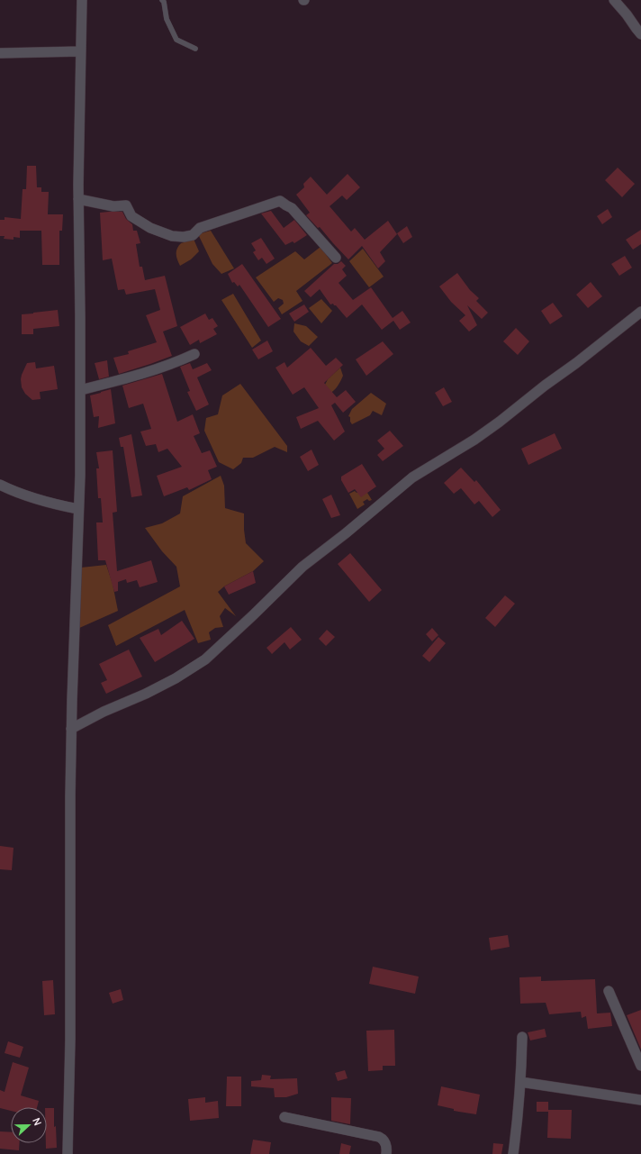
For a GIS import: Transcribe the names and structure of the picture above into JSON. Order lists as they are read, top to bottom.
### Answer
{
  "north": "right"
}
